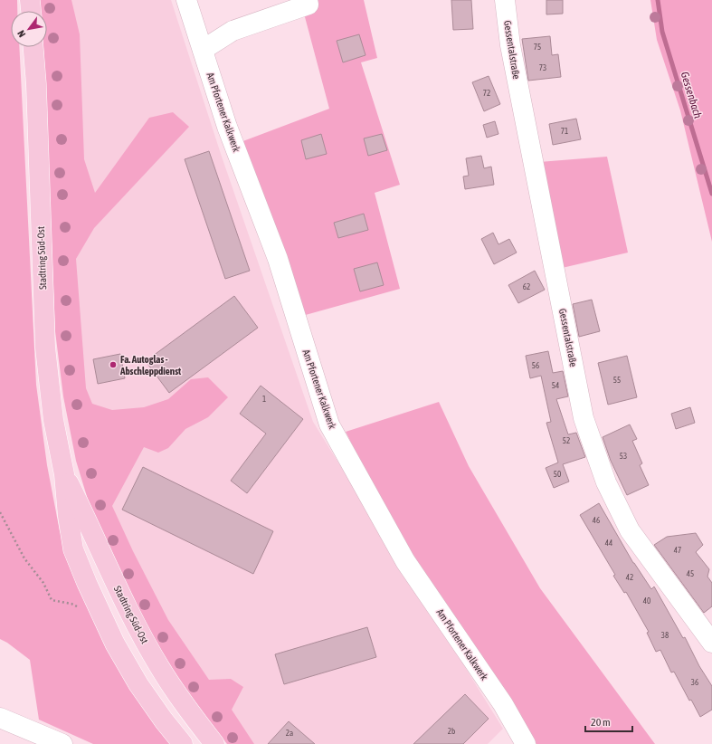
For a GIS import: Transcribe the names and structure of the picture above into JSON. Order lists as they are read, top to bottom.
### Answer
{
  "streets": {
    "main road": ["Stadtring Süd-Ost"],
    "street": ["Gessentalstraße", "Am Pfortener Kalkwerk"]
  },
  "water": ["Gessenbach"],
  "places": ["Fa. Autoglas - Abschleppdienst"],
  "house_numbers": [
    "75",
    "73",
    "72",
    "71",
    "62",
    "56",
    "55",
    "54",
    "1",
    "52",
    "53",
    "50",
    "46",
    "44",
    "47",
    "45",
    "42",
    "40",
    "38",
    "36",
    "2b",
    "2a"
  ],
  "scale_bar": "20 m",
  "north": "bottom left"
}
